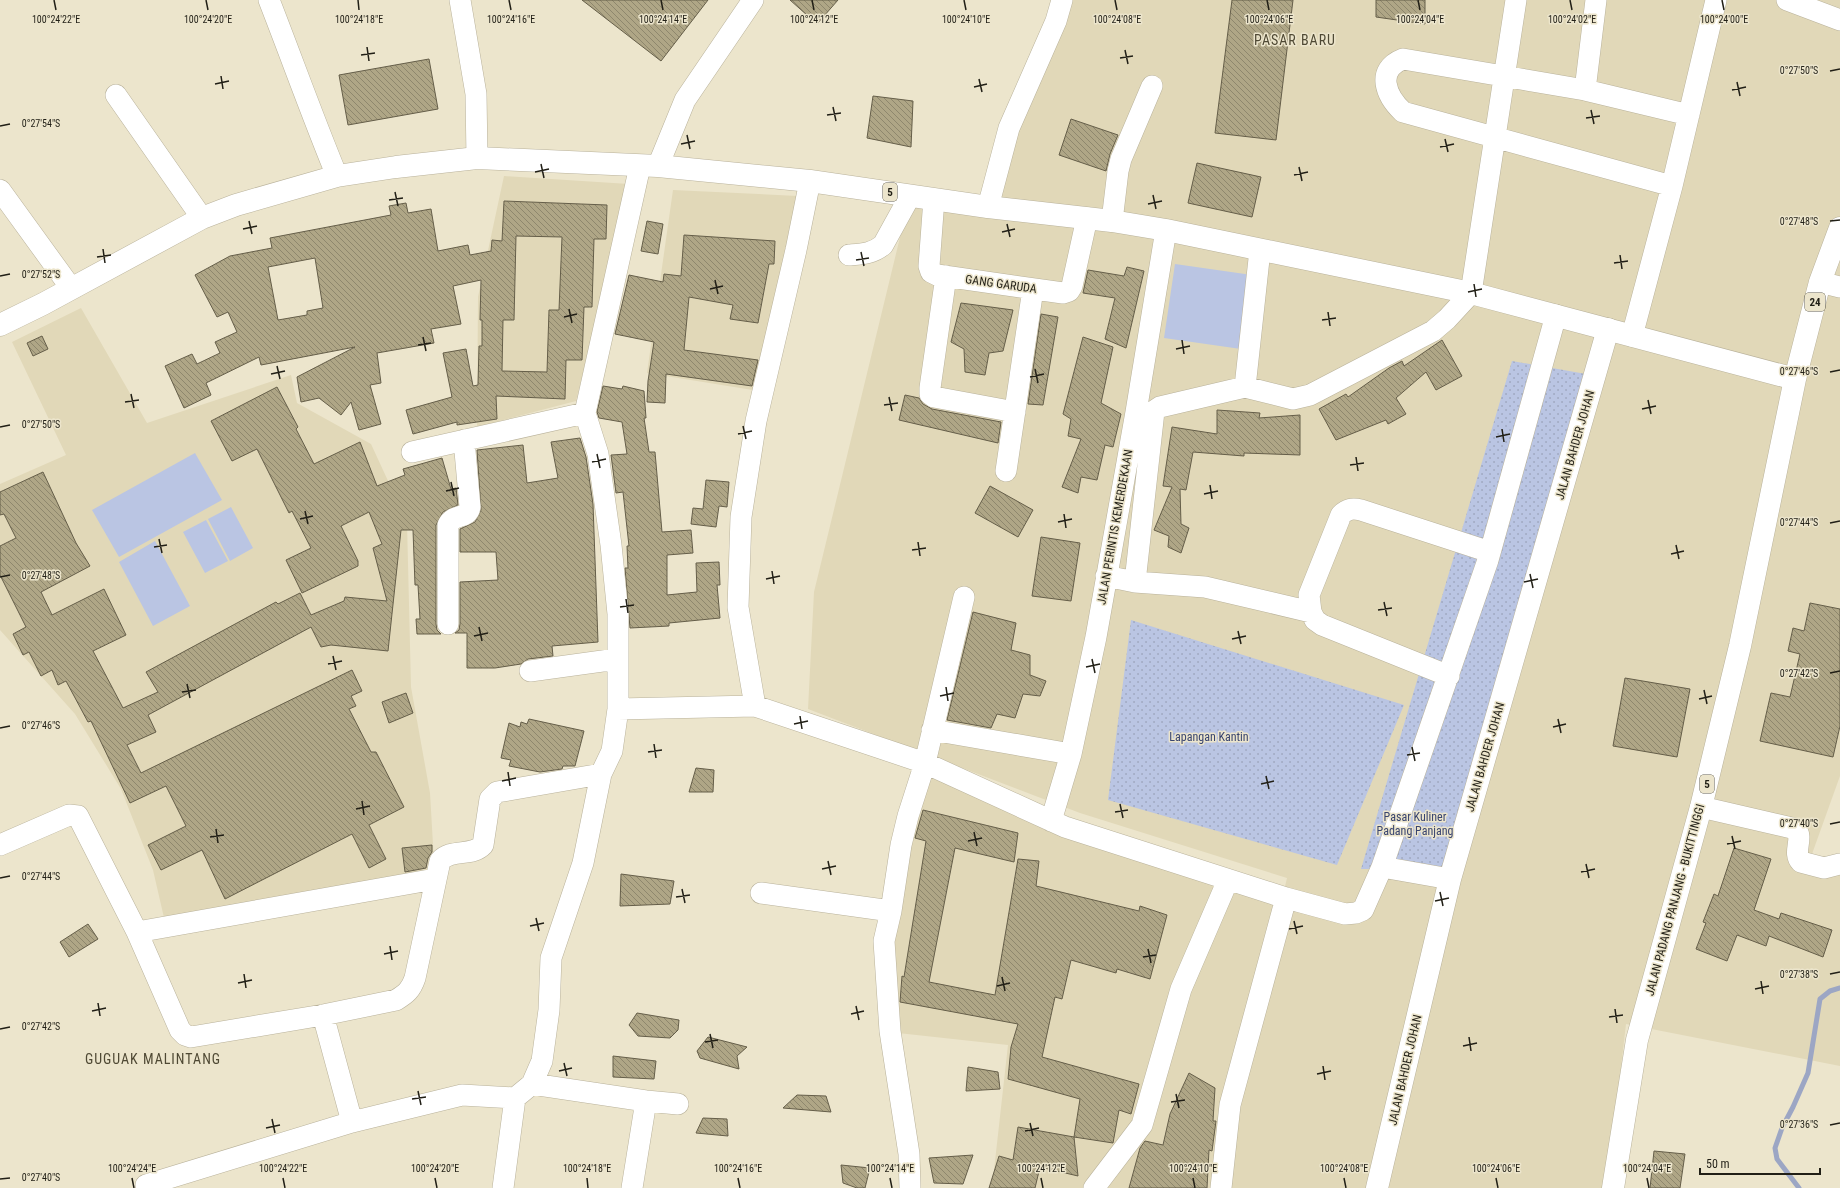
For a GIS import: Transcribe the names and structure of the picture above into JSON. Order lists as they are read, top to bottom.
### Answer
{
  "streets": {
    "main road": [
      "5",
      "24",
      "JALAN BAHDER JOHAN",
      "JALAN PADANG PANJANG - BUKITTINGGI"
    ],
    "street": ["GANG GARUDA", "JALAN PERINTIS KEMERDEKAAN"]
  },
  "crossings": [
    ["5", "GANG GARUDA"],
    ["5", "24"],
    ["5", "JALAN BAHDER JOHAN"],
    ["5", "JALAN PERINTIS KEMERDEKAAN"],
    ["5", "JALAN PADANG PANJANG - BUKITTINGGI"],
    ["24", "JALAN PADANG PANJANG - BUKITTINGGI"]
  ],
  "districts": ["PASAR BARU", "GUGUAK MALINTANG"],
  "parks": ["Lapangan Kantin", "Pasar Kuliner Padang Panjang"],
  "scale_bar": "50 m",
  "coordinates": [
    "100°24'22\"E",
    "100°24'20\"E",
    "100°24'18\"E",
    "100°24'16\"E",
    "100°24'14\"E",
    "100°24'12\"E",
    "100°24'10\"E",
    "100°24'08\"E",
    "100°24'06\"E",
    "100°24'04\"E",
    "100°24'02\"E",
    "100°24'00\"E",
    "0°27'50\"S",
    "0°27'54\"S",
    "0°27'48\"S",
    "0°27'52\"S",
    "0°27'46\"S",
    "0°27'44\"S",
    "0°27'42\"S",
    "0°27'40\"S",
    "0°27'38\"S",
    "0°27'36\"S",
    "100°24'24\"E"
  ]
}
